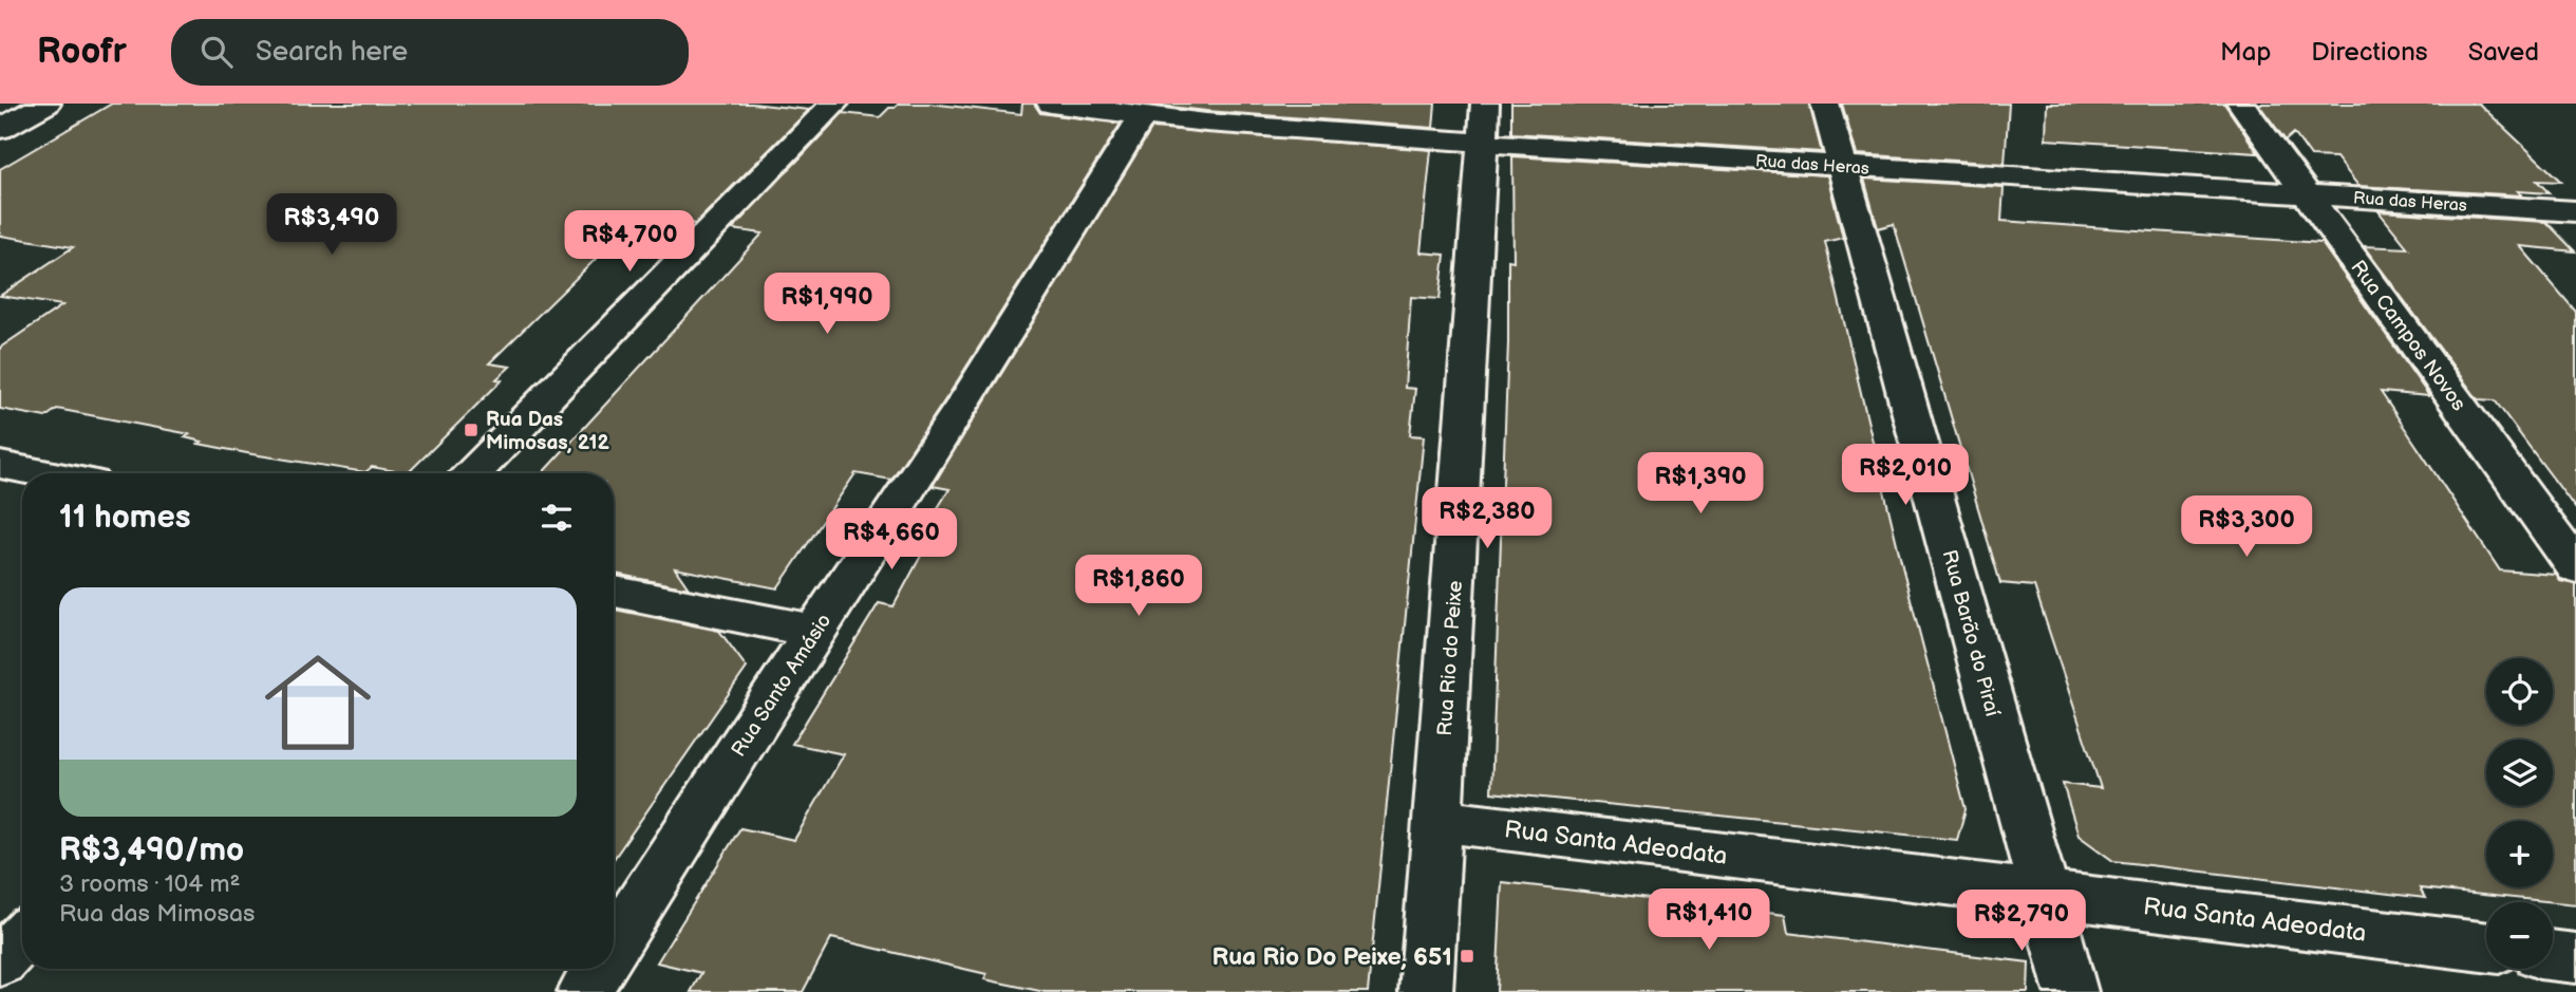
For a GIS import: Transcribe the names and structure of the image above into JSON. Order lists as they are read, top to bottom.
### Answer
{
  "streets": {
    "street": [
      "Rua das Heras",
      "Rua Campos Novos",
      "Rua Barão do Piraí",
      "Rua Rio do Peixe",
      "Rua Santo Amásio",
      "Rua Santa Adeodata"
    ]
  },
  "crossings": [
    ["Rua das Heras", "Rua Campos Novos"],
    ["Rua das Heras", "Rua Barão do Piraí"],
    ["Rua das Heras", "Rua Rio do Peixe"],
    ["Rua das Heras", "Rua Santo Amásio"],
    ["Rua Barão do Piraí", "Rua Santa Adeodata"],
    ["Rua Rio do Peixe", "Rua Santa Adeodata"]
  ],
  "places": {
    "transit": ["Rua Das Mimosas, 212", "Rua Rio Do Peixe, 651"]
  },
  "page": {
    "header": "Roofr",
    "search": "Search here",
    "nav": ["Map", "Directions", "Saved"],
    "price": [
      "R$3,490",
      "R$4,700",
      "R$1,990",
      "R$2,010",
      "R$1,390",
      "R$2,380",
      "R$3,300",
      "R$4,660",
      "R$1,860",
      "R$1,410",
      "R$2,790"
    ],
    "heading": "11 homes",
    "list": [
      {
        "name": "R$3,490/mo",
        "note": "3 rooms · 104 m² · Rua das Mimosas"
      }
    ],
    "map_buttons": ["+", "−"]
  }
}
